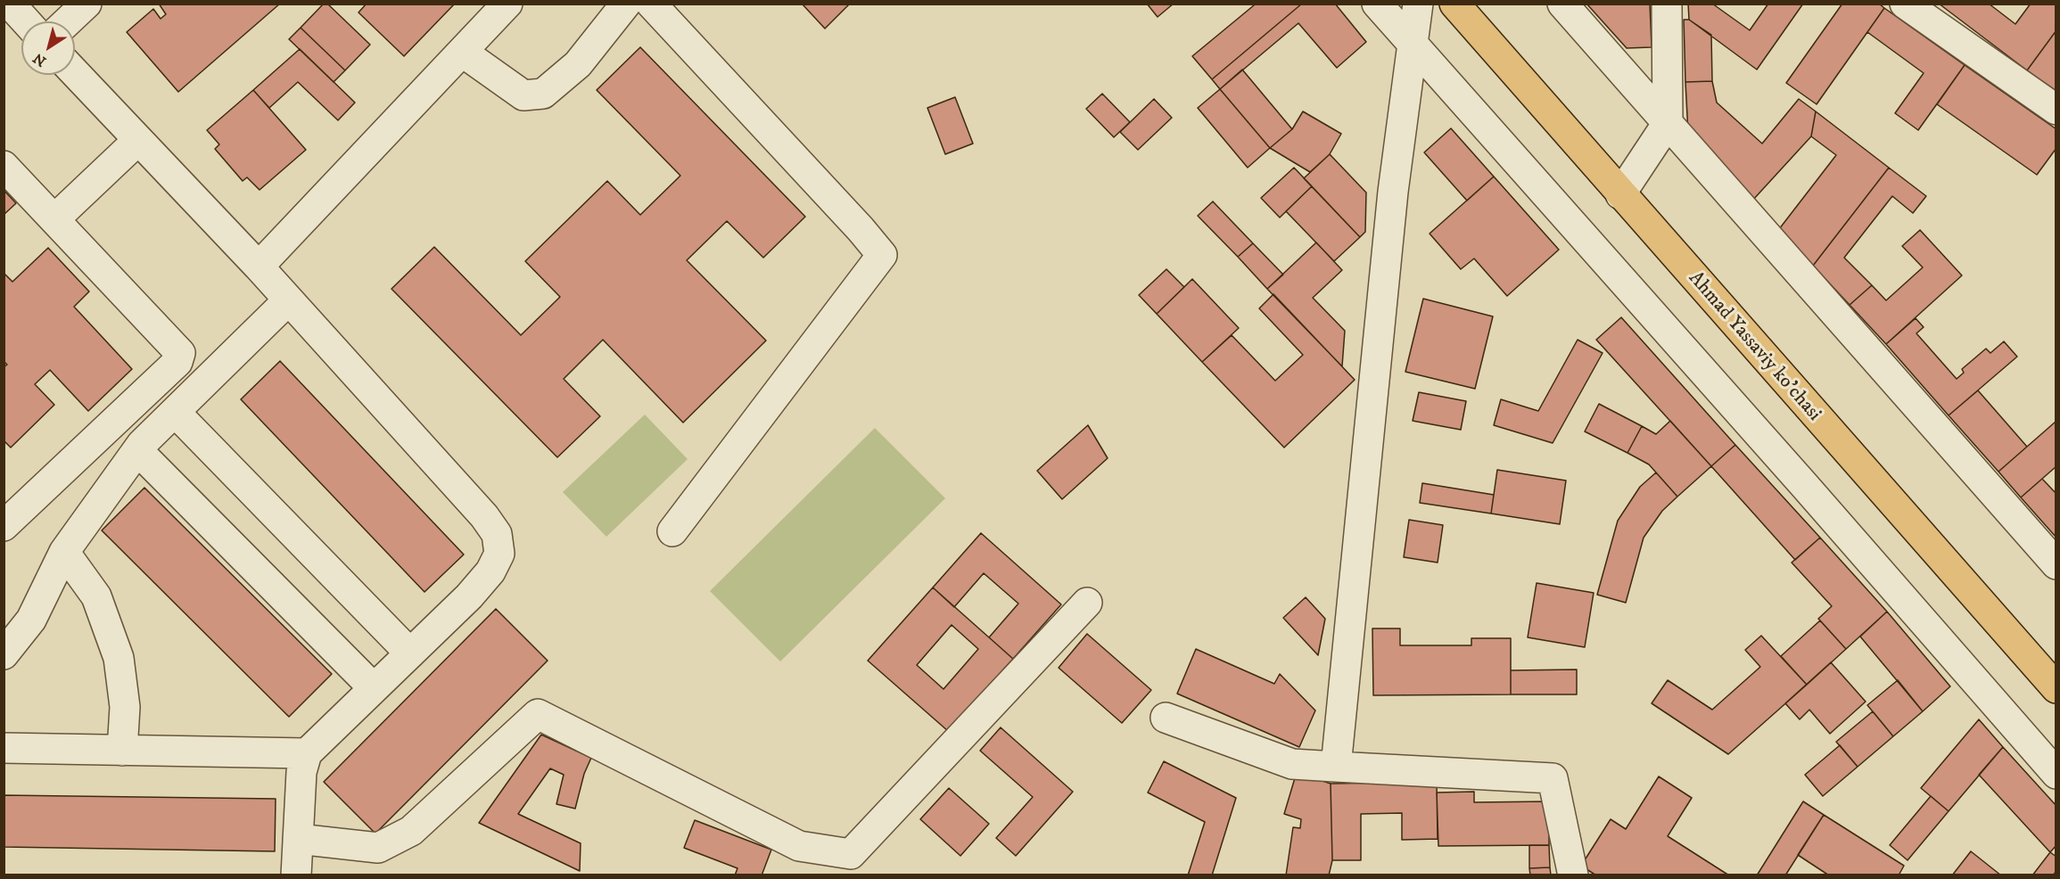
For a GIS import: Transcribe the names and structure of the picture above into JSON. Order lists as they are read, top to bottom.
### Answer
{
  "streets": {
    "main road": ["Ahmad Yassaviy ko'chasi"]
  },
  "north": "bottom left"
}
